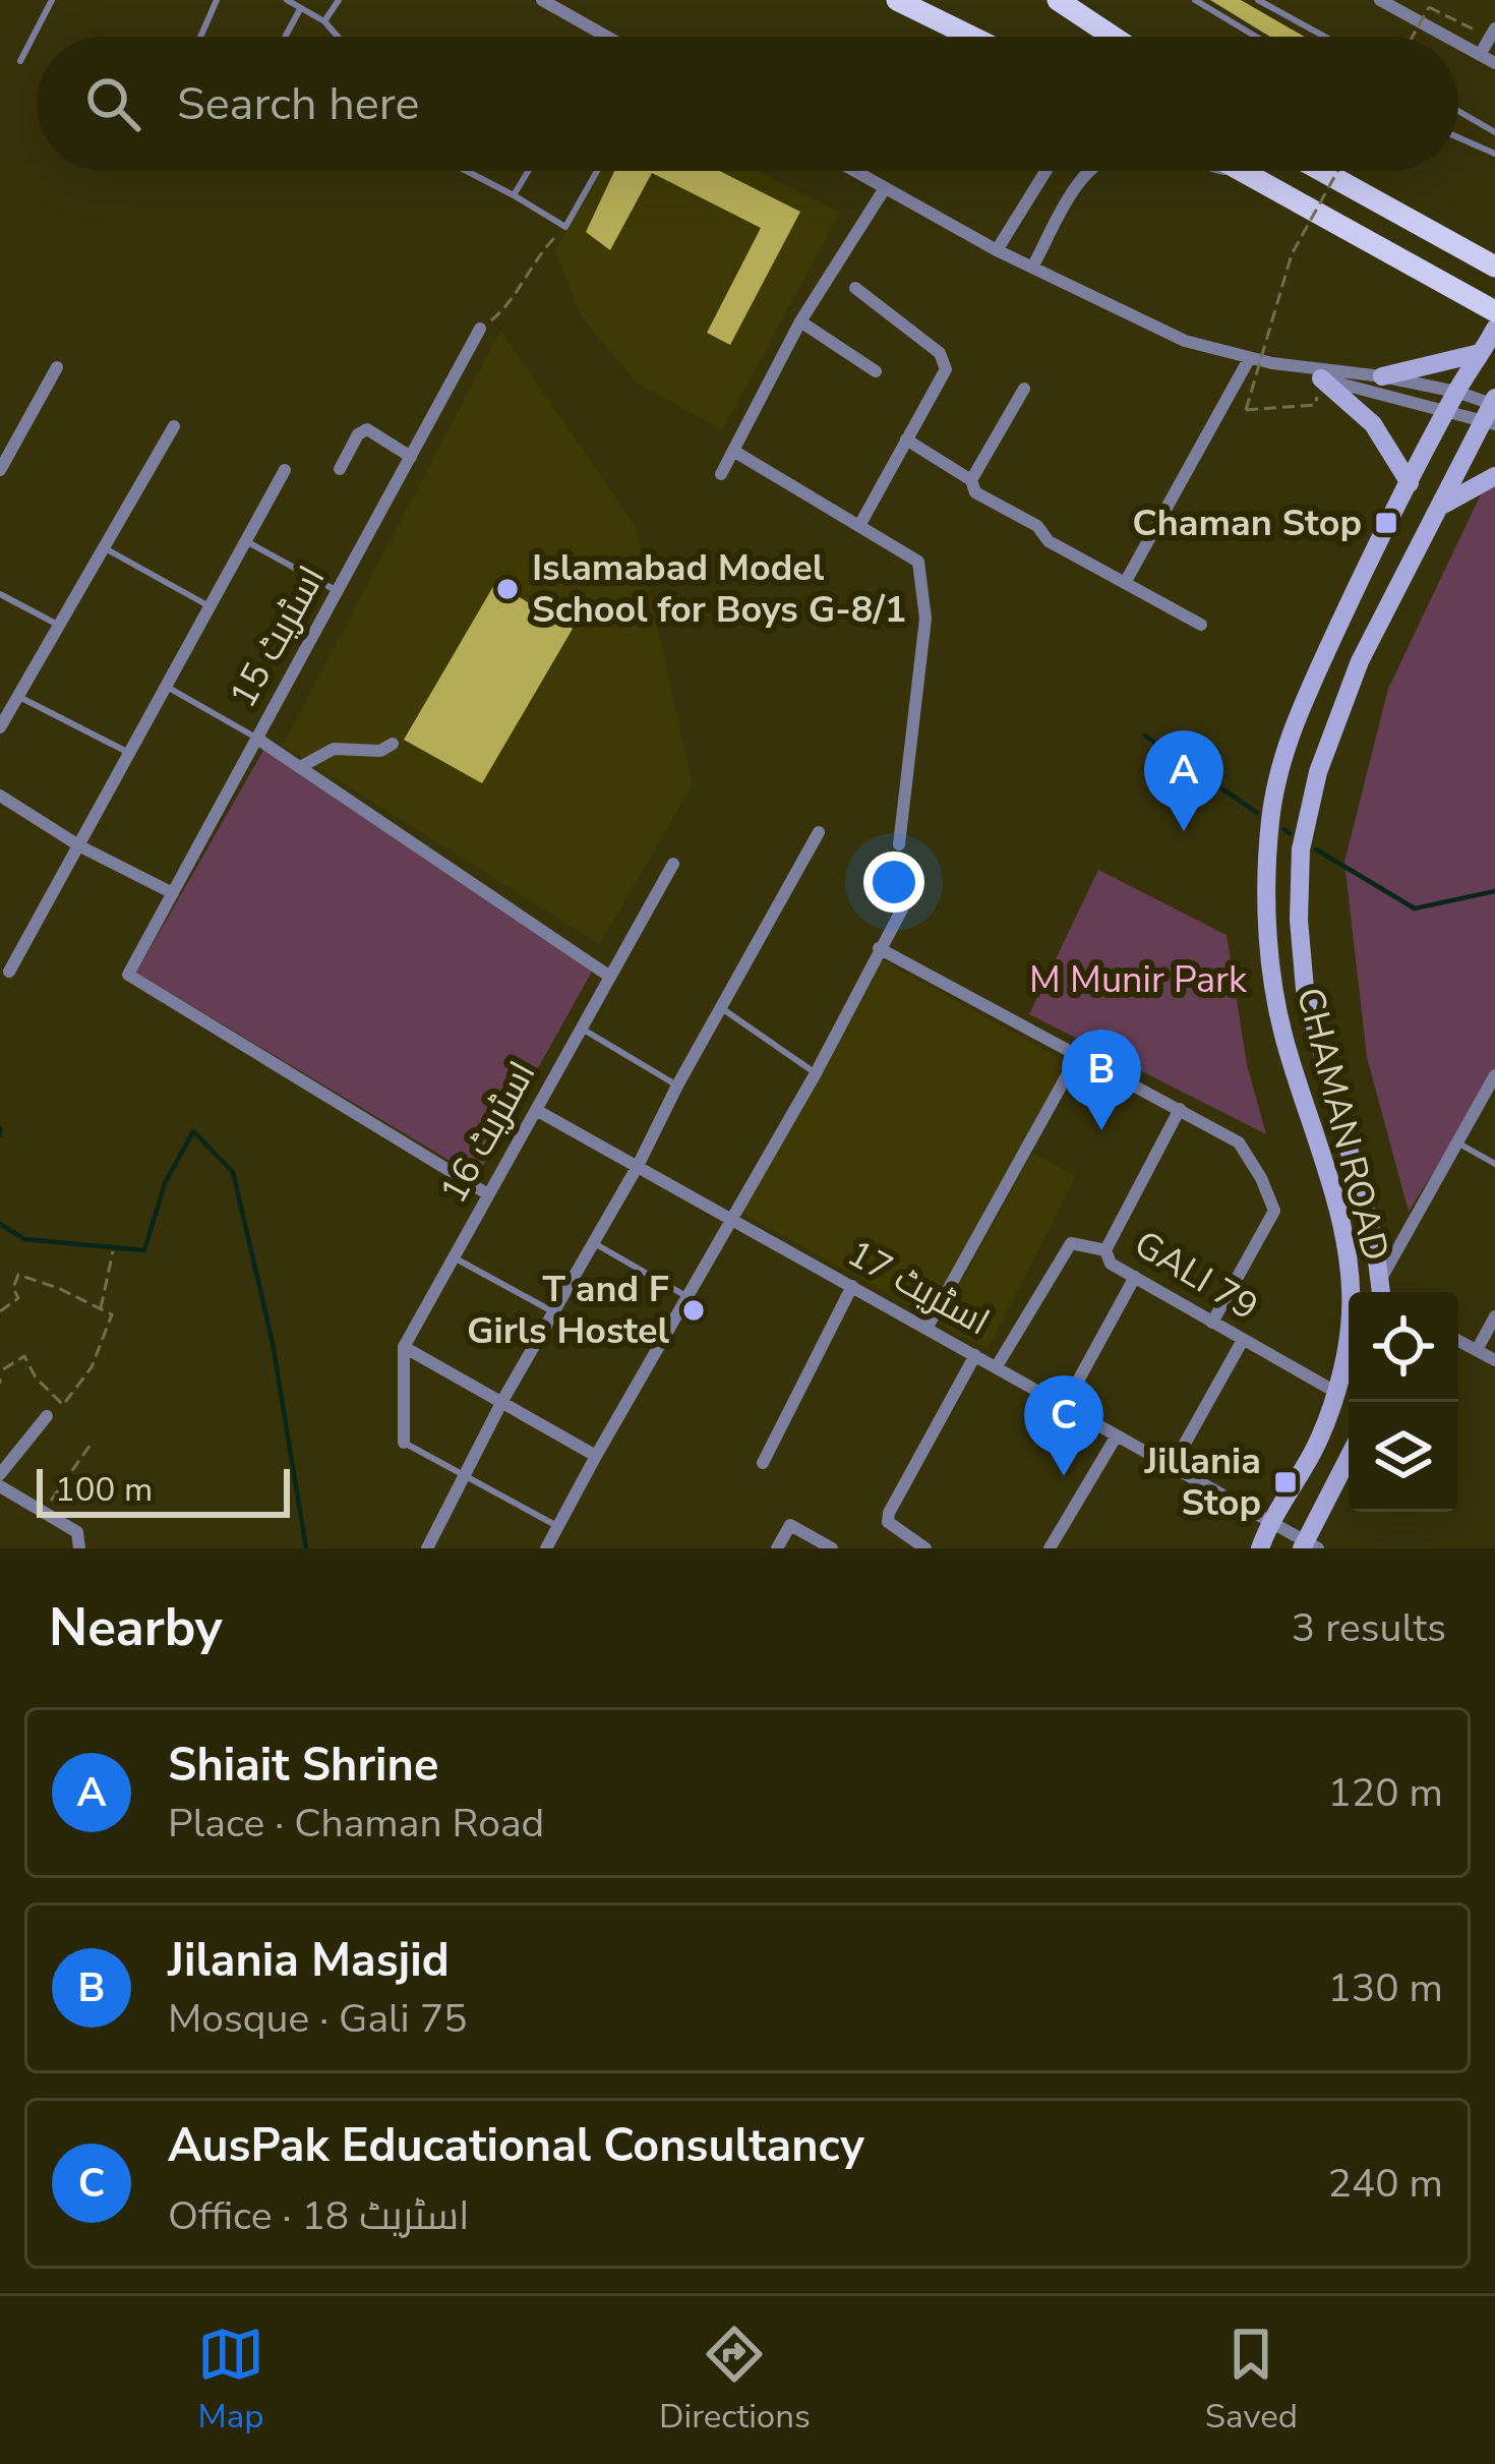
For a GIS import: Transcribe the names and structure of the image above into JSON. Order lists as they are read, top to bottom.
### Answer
{
  "streets": {
    "street": [
      "اسٹریٹ 15",
      "CHAMAN ROAD",
      "اسٹریٹ 16",
      "GALI 79",
      "اسٹریٹ 17"
    ]
  },
  "crossings": [
    ["اسٹریٹ 15", "اسٹریٹ 16"],
    ["CHAMAN ROAD", "GALI 79"],
    ["CHAMAN ROAD", "اسٹریٹ 17"],
    ["اسٹریٹ 16", "اسٹریٹ 17"]
  ],
  "parks": ["M Munir Park"],
  "places": {
    "transit": ["Chaman Stop", "Jillania Stop"],
    "other": ["Islamabad Model School for Boys G-8/1", "T and F Girls Hostel"]
  },
  "scale_bar": "100 m",
  "page": {
    "search": "Search here",
    "pins": ["A", "B", "C"],
    "scale": "100 m",
    "heading": ["Nearby", "3 results"],
    "list": [
      {
        "mark": "A",
        "name": "Shiait Shrine",
        "note": "Place · Chaman Road",
        "value": "120 m"
      },
      {
        "mark": "B",
        "name": "Jilania Masjid",
        "note": "Mosque · Gali 75",
        "value": "130 m"
      },
      {
        "mark": "C",
        "name": "AusPak Educational Consultancy",
        "note": "Office · اسٹریٹ 18",
        "value": "240 m"
      }
    ],
    "nav": ["Map", "Directions", "Saved"]
  }
}
